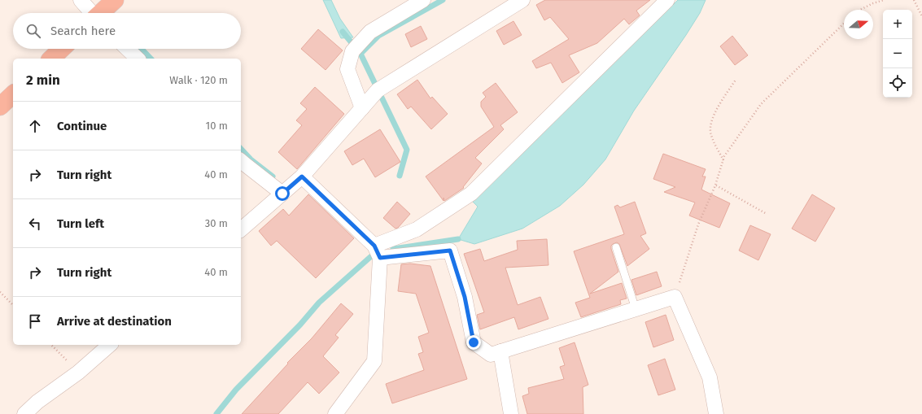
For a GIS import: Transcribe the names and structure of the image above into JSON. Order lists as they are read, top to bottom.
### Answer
{
  "north": "right",
  "page": {
    "map_buttons": ["+", "−"],
    "search": "Search here",
    "heading": ["2 min", "Walk · 120 m"],
    "list": [
      ["Continue", "10 m"],
      ["Turn right", "40 m"],
      ["Turn left", "30 m"],
      ["Turn right", "40 m"],
      "Arrive at destination"
    ]
  }
}
